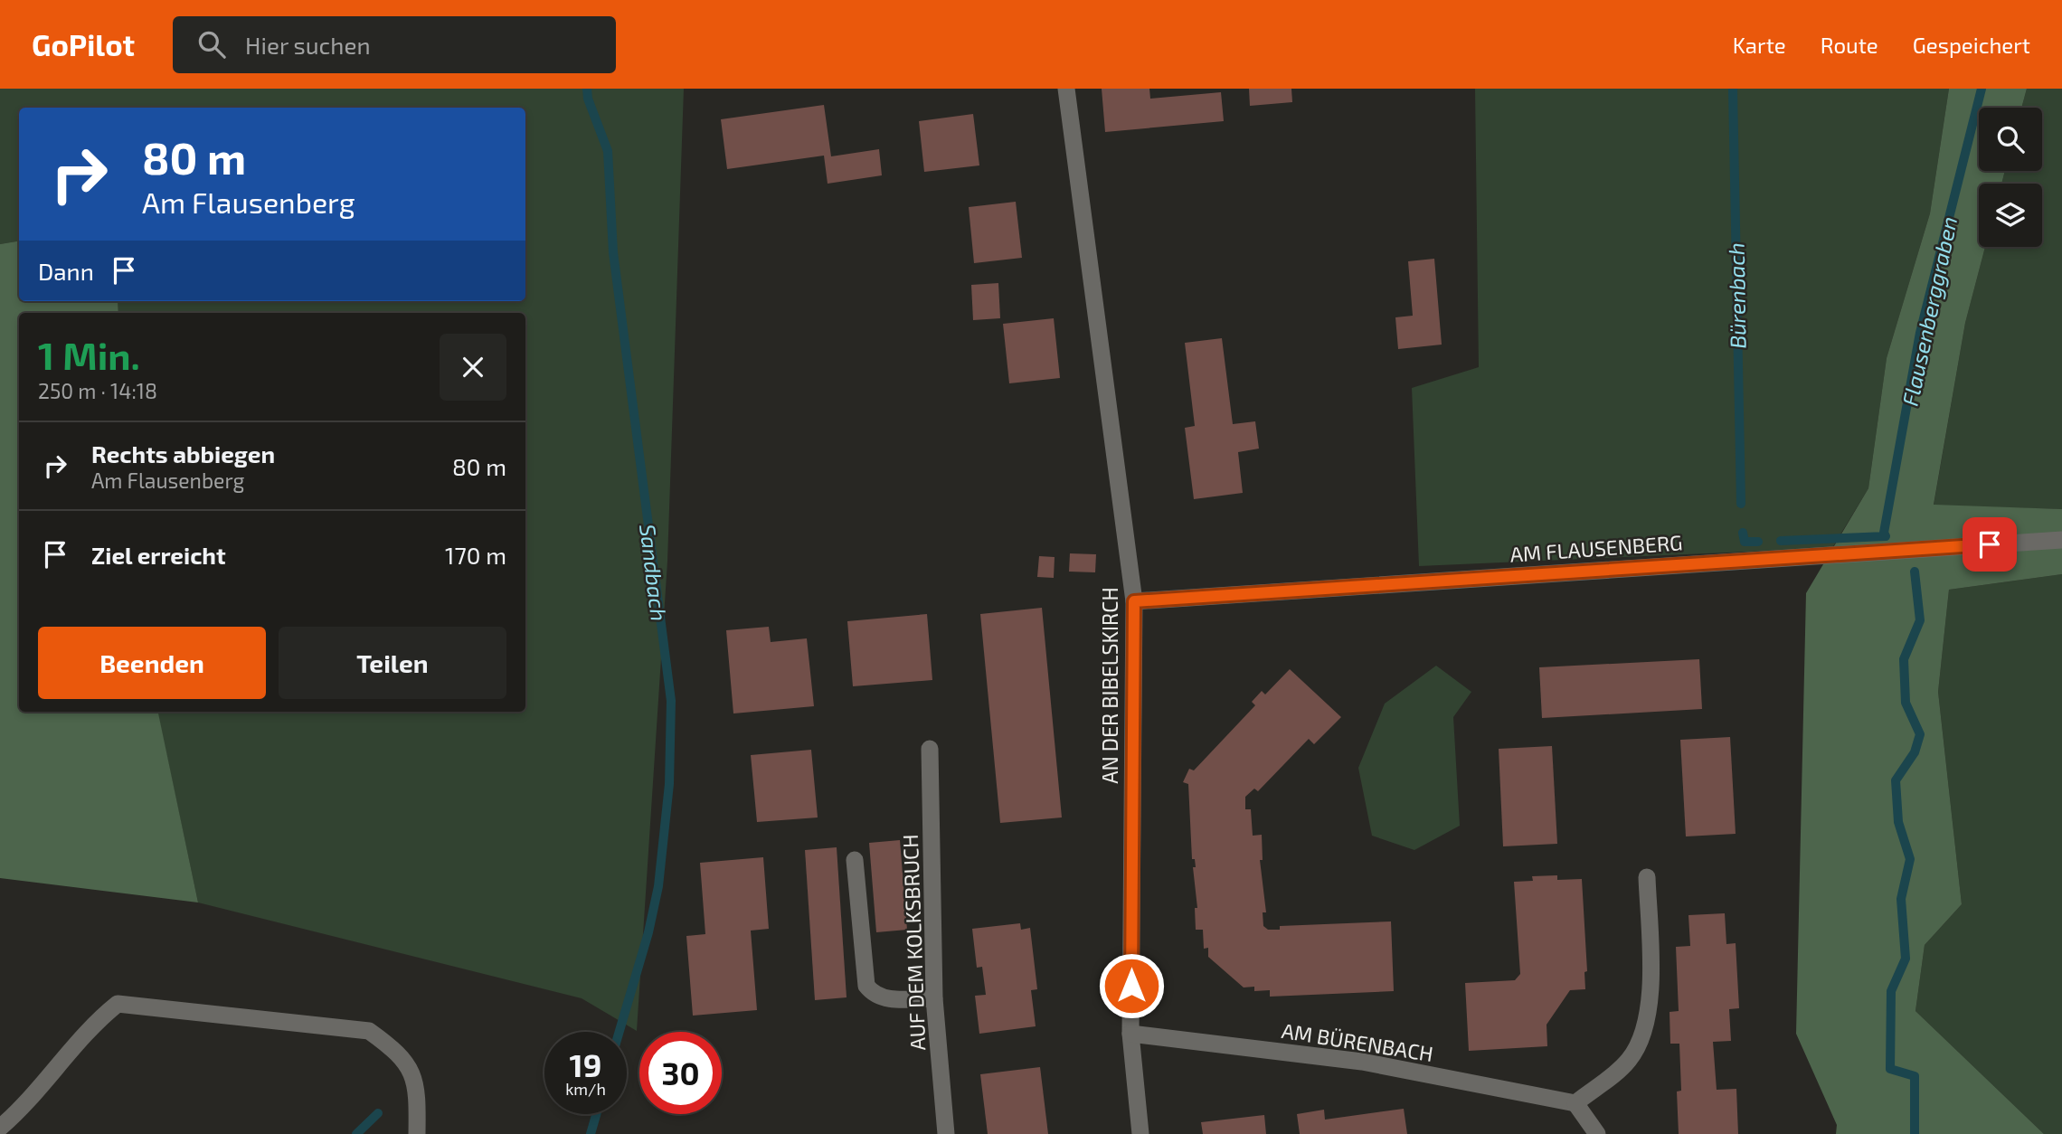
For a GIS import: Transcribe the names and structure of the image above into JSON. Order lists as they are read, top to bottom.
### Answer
{
  "streets": {
    "street": [
      "AM FLAUSENBERG",
      "AN DER BIBELSKIRCH",
      "AUF DEM KOLKSBRUCH",
      "AM BÜRENBACH"
    ]
  },
  "crossings": [
    ["AM FLAUSENBERG", "AN DER BIBELSKIRCH"],
    ["AN DER BIBELSKIRCH", "AM BÜRENBACH"]
  ],
  "water": ["Bürenbach", "Flausenberggraben", "Sandbach"],
  "page": {
    "header": "GoPilot",
    "search": "Hier suchen",
    "nav": ["Karte", "Route", "Gespeichert"],
    "turn": ["80 m", "Am Flausenberg"],
    "then": "Dann",
    "heading": ["1 Min.", "250 m · 14:18"],
    "list": [
      {
        "name": "Rechts abbiegen",
        "note": "Am Flausenberg",
        "value": "80 m"
      },
      {
        "name": "Ziel erreicht",
        "value": "170 m"
      }
    ],
    "buttons": ["Beenden", "Teilen"],
    "speed": "19 km/h",
    "limit": "30"
  }
}
